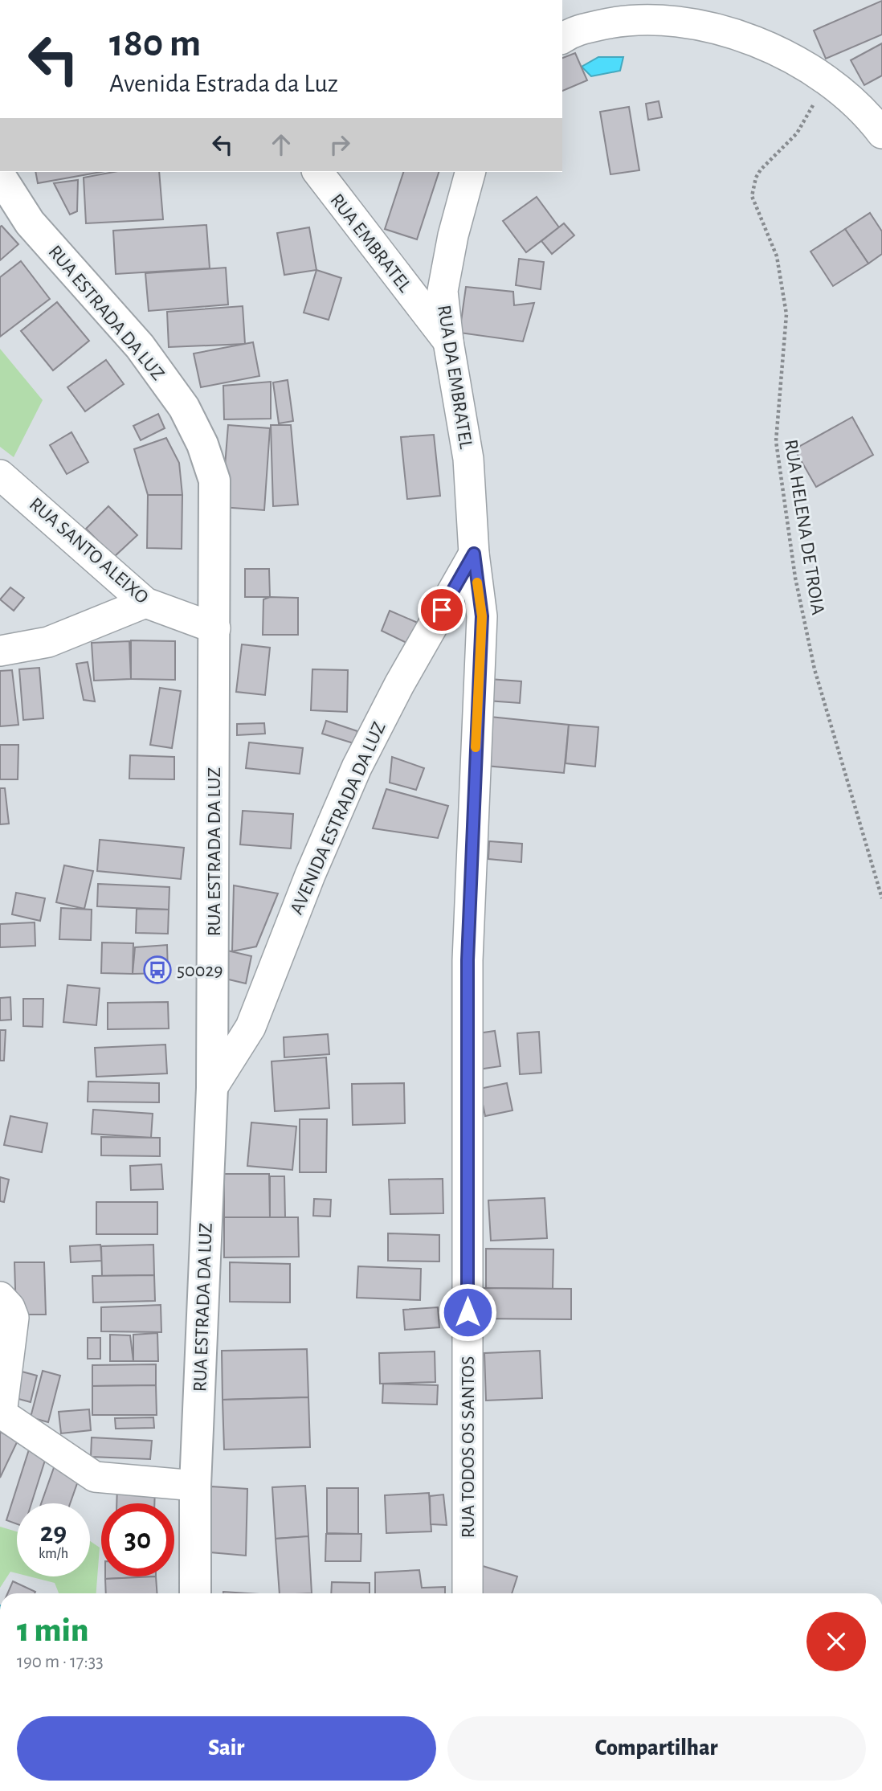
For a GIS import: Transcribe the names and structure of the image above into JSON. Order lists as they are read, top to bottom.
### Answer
{
  "streets": {
    "main road": ["RUA ESTRADA DA LUZ"],
    "street": [
      "RUA EMBRATEL",
      "RUA DA EMBRATEL",
      "RUA SANTO ALEIXO",
      "AVENIDA ESTRADA DA LUZ",
      "RUA TODOS OS SANTOS"
    ],
    "path": ["RUA HELENA DE TROIA"]
  },
  "crossings": [
    ["RUA EMBRATEL", "RUA DA EMBRATEL"],
    ["RUA ESTRADA DA LUZ", "RUA SANTO ALEIXO"],
    ["RUA ESTRADA DA LUZ", "AVENIDA ESTRADA DA LUZ"],
    ["RUA DA EMBRATEL", "AVENIDA ESTRADA DA LUZ"],
    ["RUA DA EMBRATEL", "RUA TODOS OS SANTOS"],
    ["AVENIDA ESTRADA DA LUZ", "RUA TODOS OS SANTOS"]
  ],
  "places": {
    "bus stop": ["50029"]
  },
  "page": {
    "turn": ["180 m", "Avenida Estrada da Luz"],
    "speed": "29 km/h",
    "limit": "30",
    "heading": ["1 min", "190 m · 17:33"],
    "buttons": ["Sair", "Compartilhar"]
  }
}
